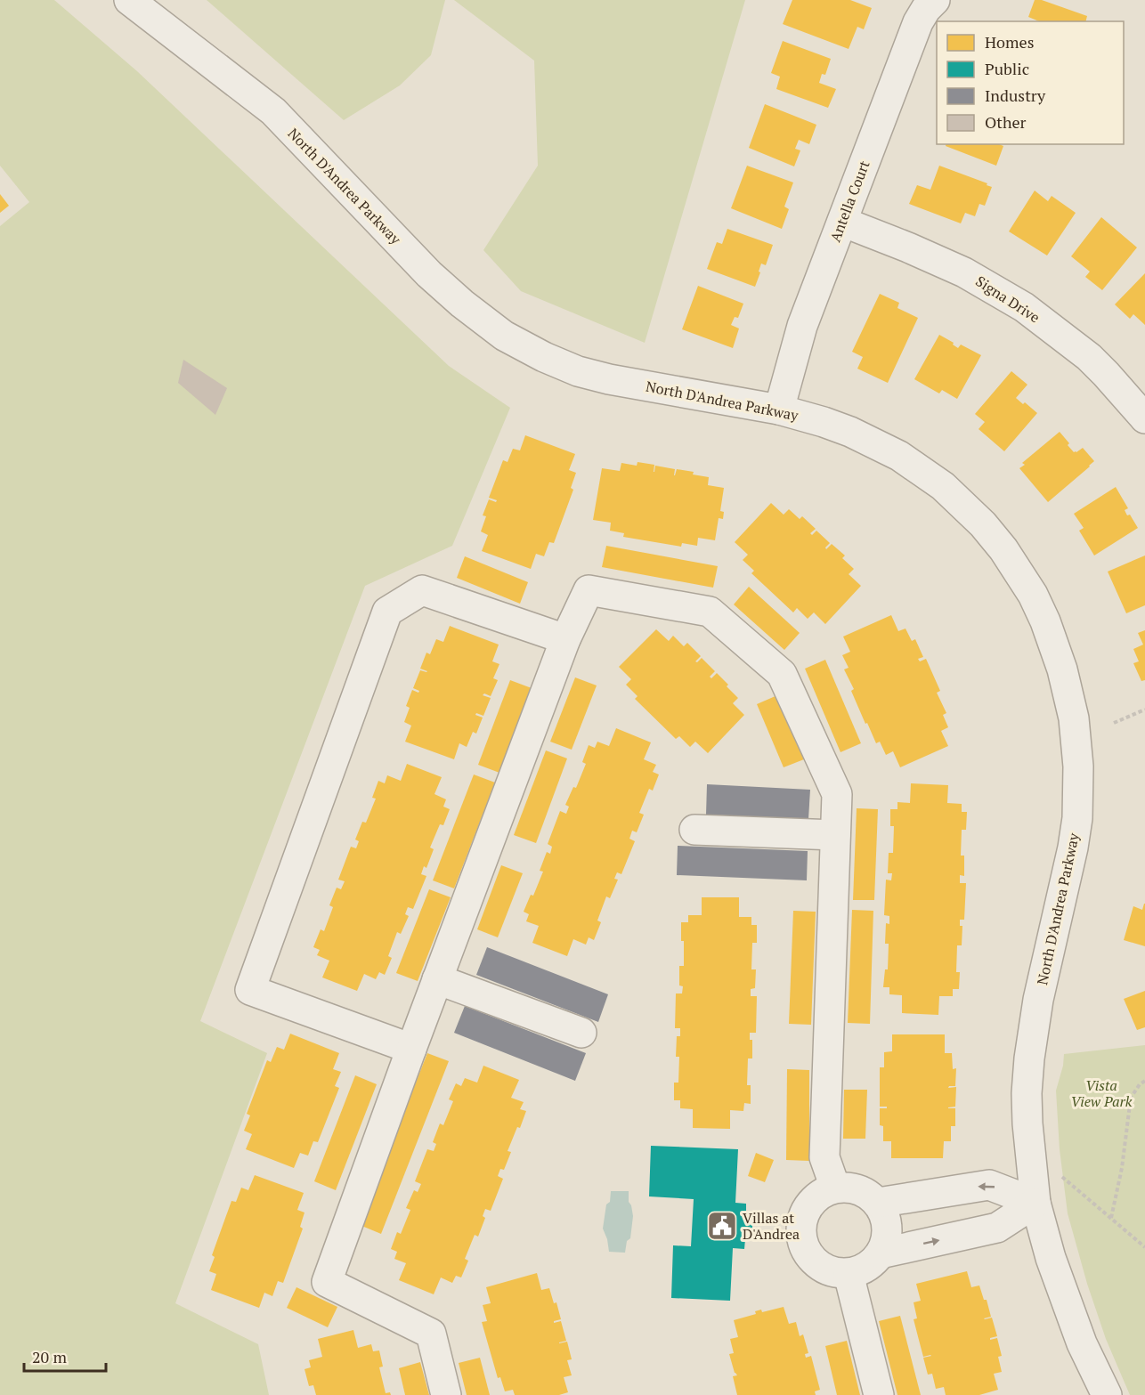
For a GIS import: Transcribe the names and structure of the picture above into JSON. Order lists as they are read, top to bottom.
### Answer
{
  "streets": {
    "street": ["North D'Andrea Parkway", "Antella Court", "Signa Drive"]
  },
  "crossings": [
    ["North D'Andrea Parkway", "Antella Court"],
    ["Antella Court", "Signa Drive"]
  ],
  "parks": ["Vista View Park"],
  "places": {
    "public building": ["Villas at D'Andrea"]
  },
  "legend": [
    "Homes",
    "Public",
    "Industry",
    "Other"
  ],
  "scale_bar": "20 m"
}
